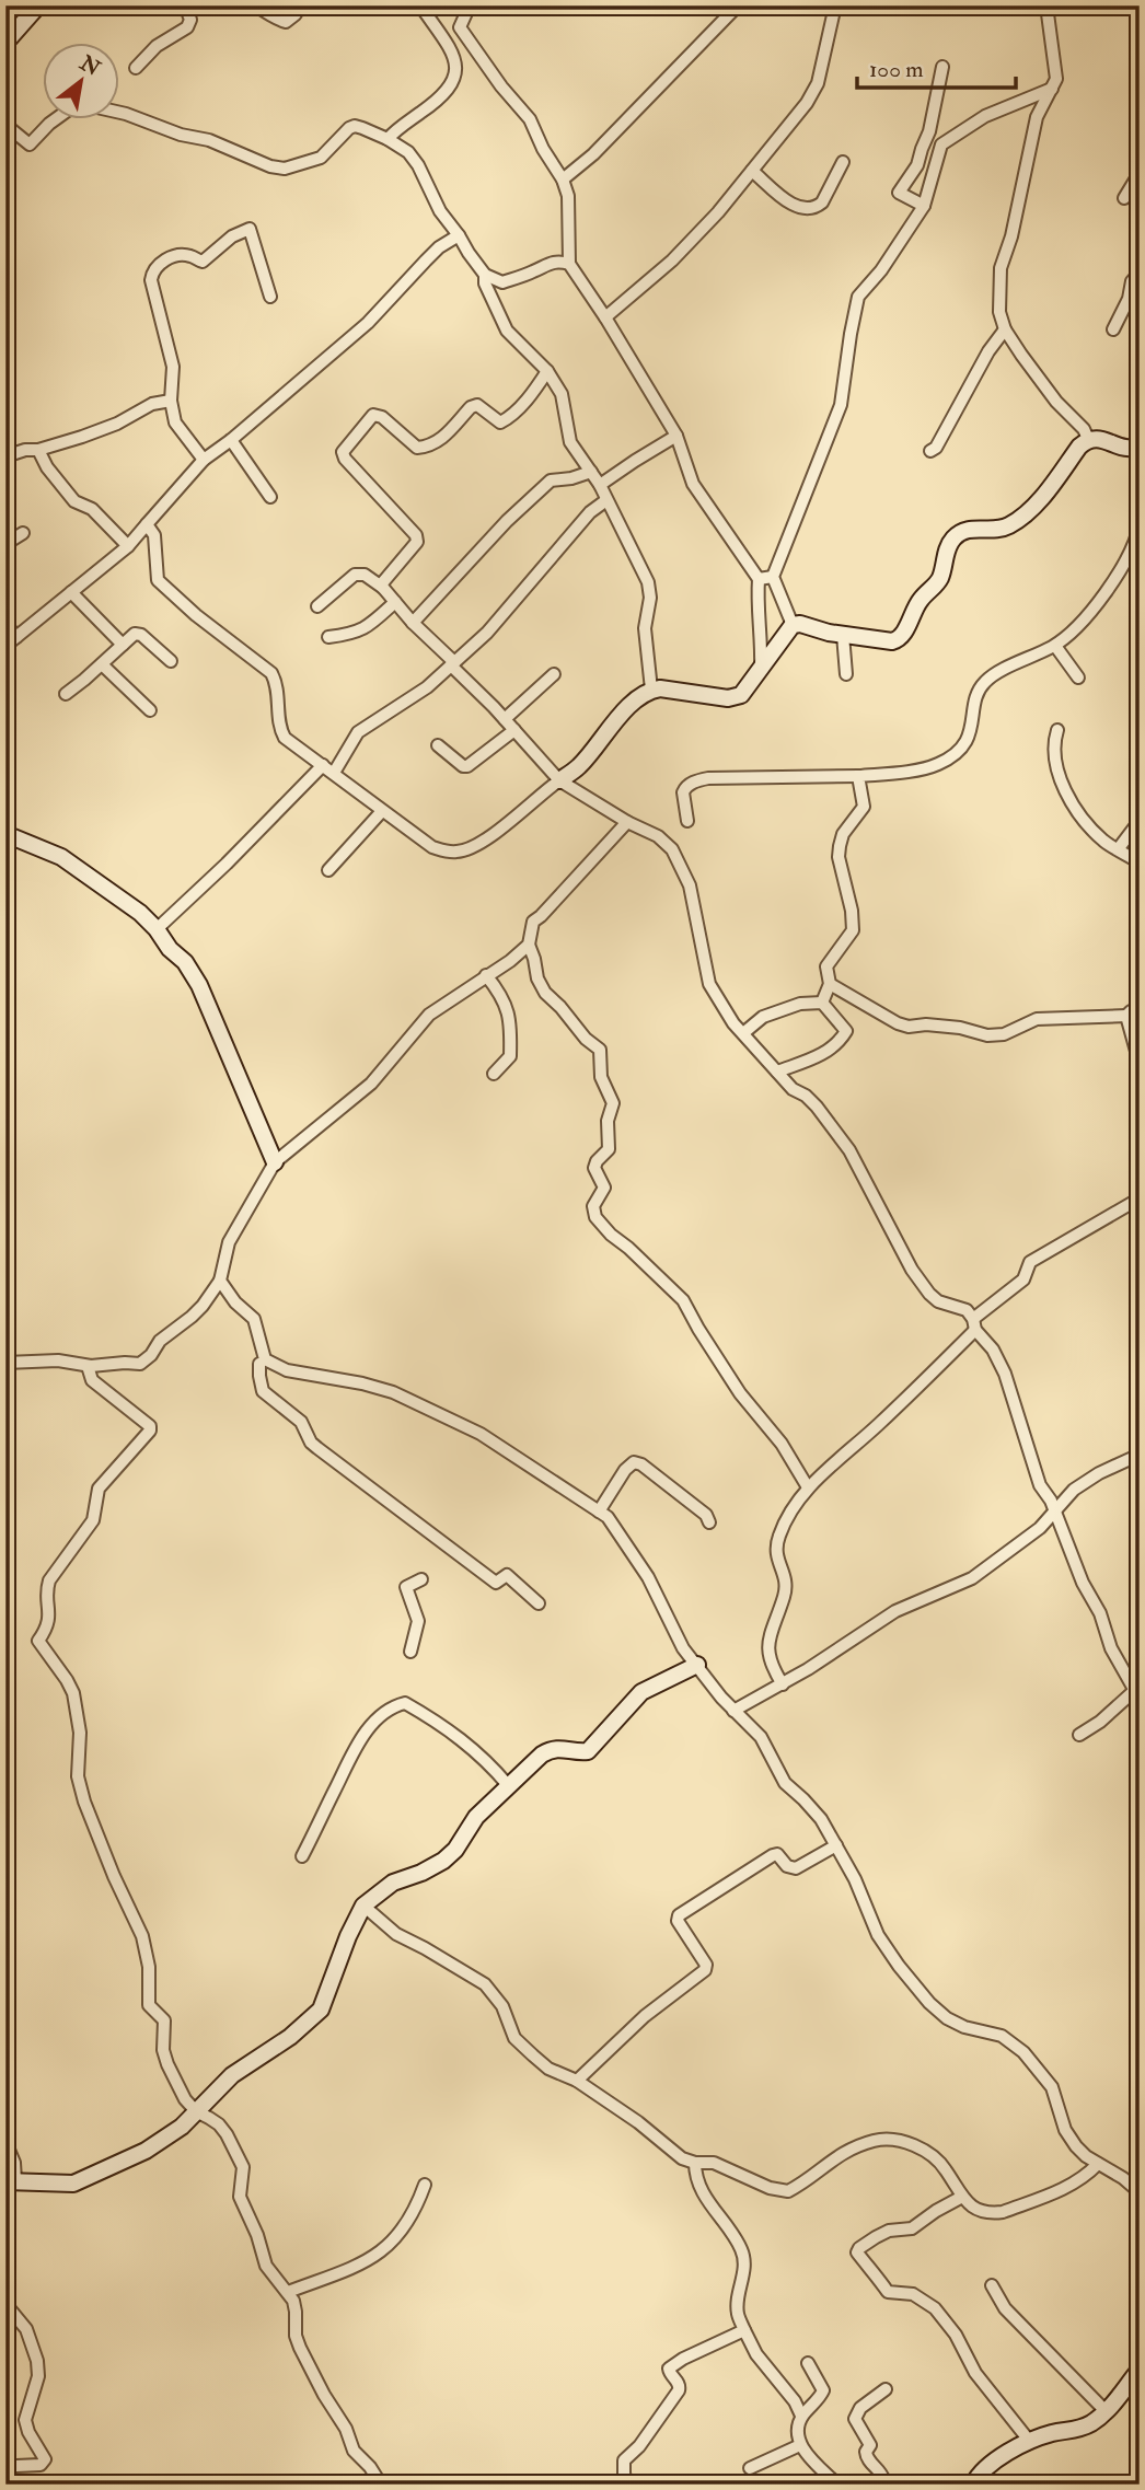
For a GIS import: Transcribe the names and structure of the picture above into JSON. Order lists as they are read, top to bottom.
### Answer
{
  "scale_bar": "100 m",
  "north": "top right"
}
